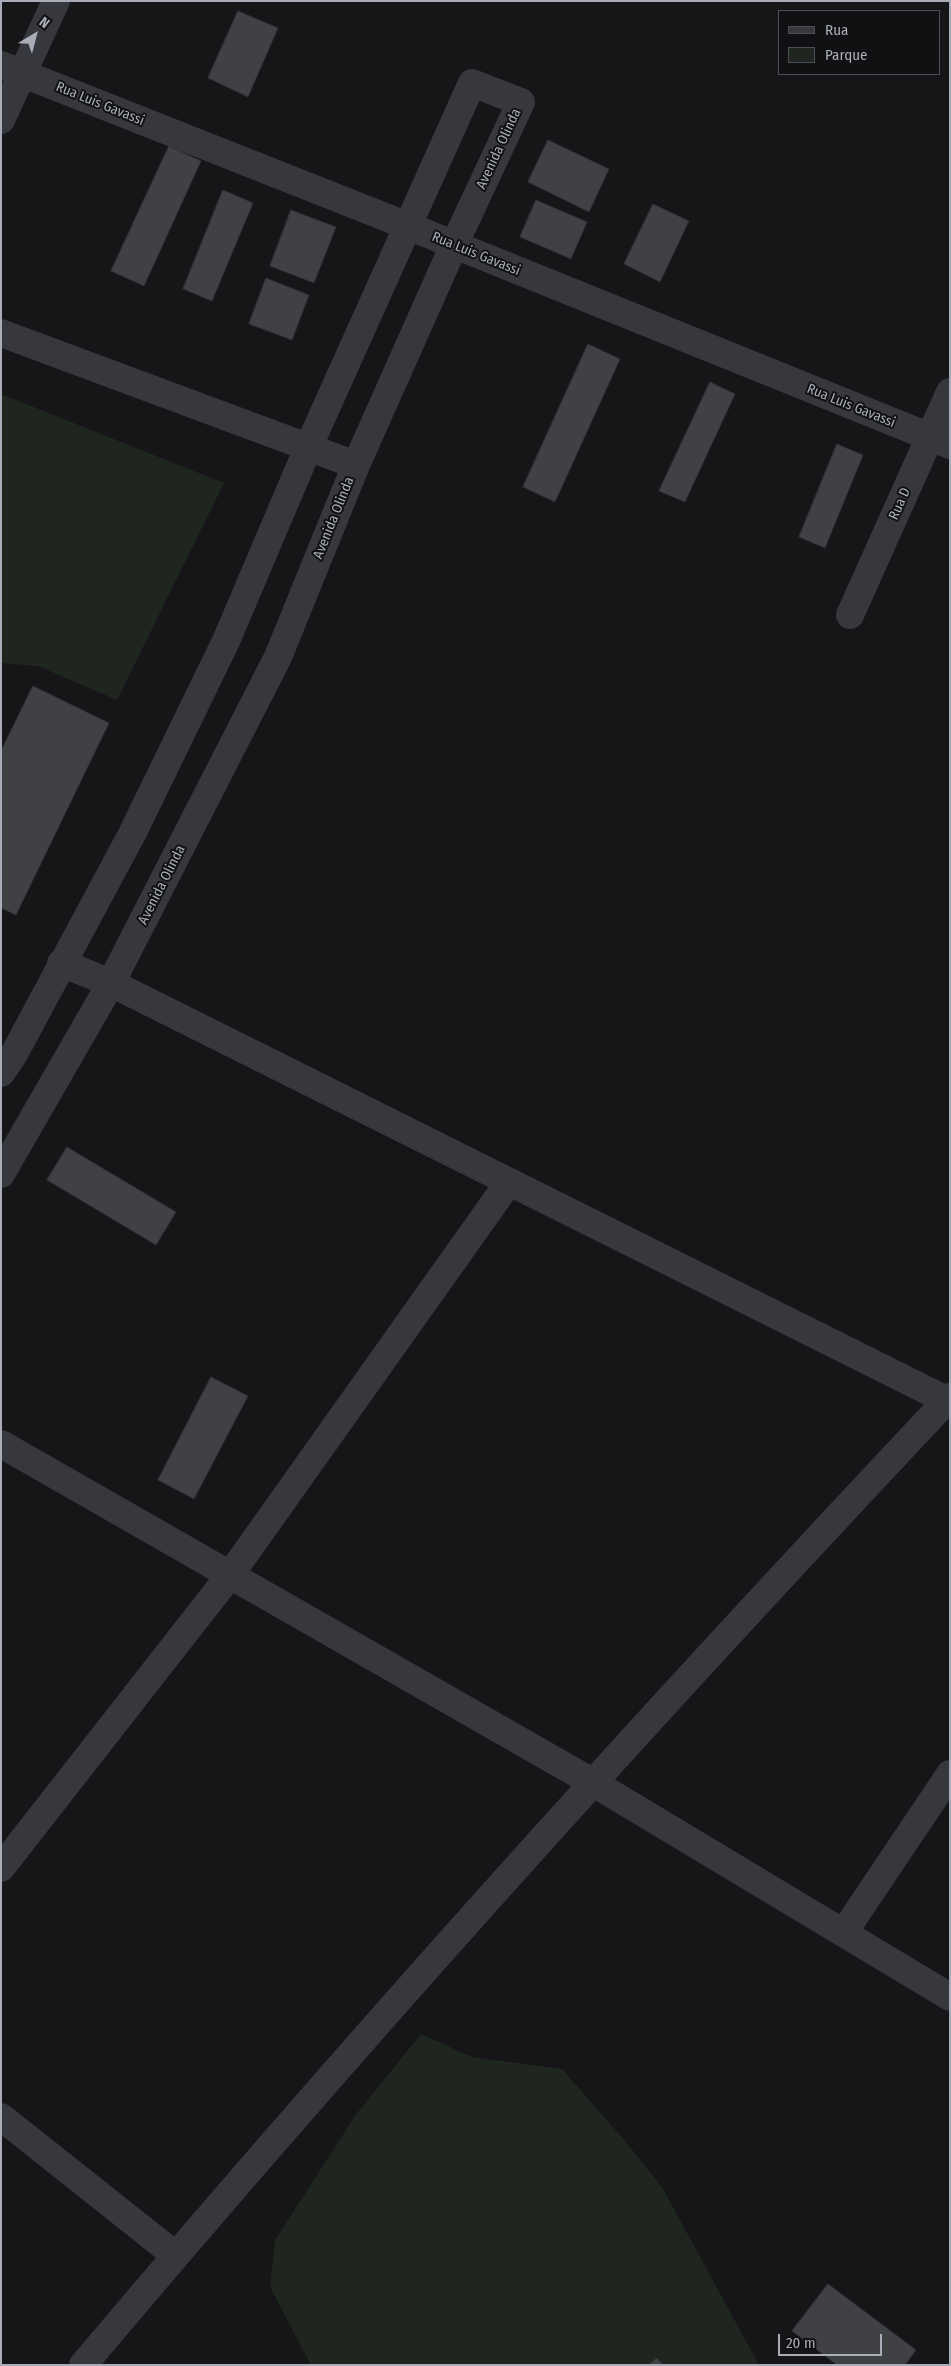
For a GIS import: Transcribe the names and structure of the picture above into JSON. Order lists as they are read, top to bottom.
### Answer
{
  "streets": {
    "street": ["Rua Luis Gavassi", "Avenida Olinda", "Rua D"]
  },
  "crossings": [
    ["Rua Luis Gavassi", "Avenida Olinda"],
    ["Rua Luis Gavassi", "Rua D"]
  ],
  "legend": ["Rua", "Parque"],
  "scale_bar": "20 m",
  "north": "top right"
}
